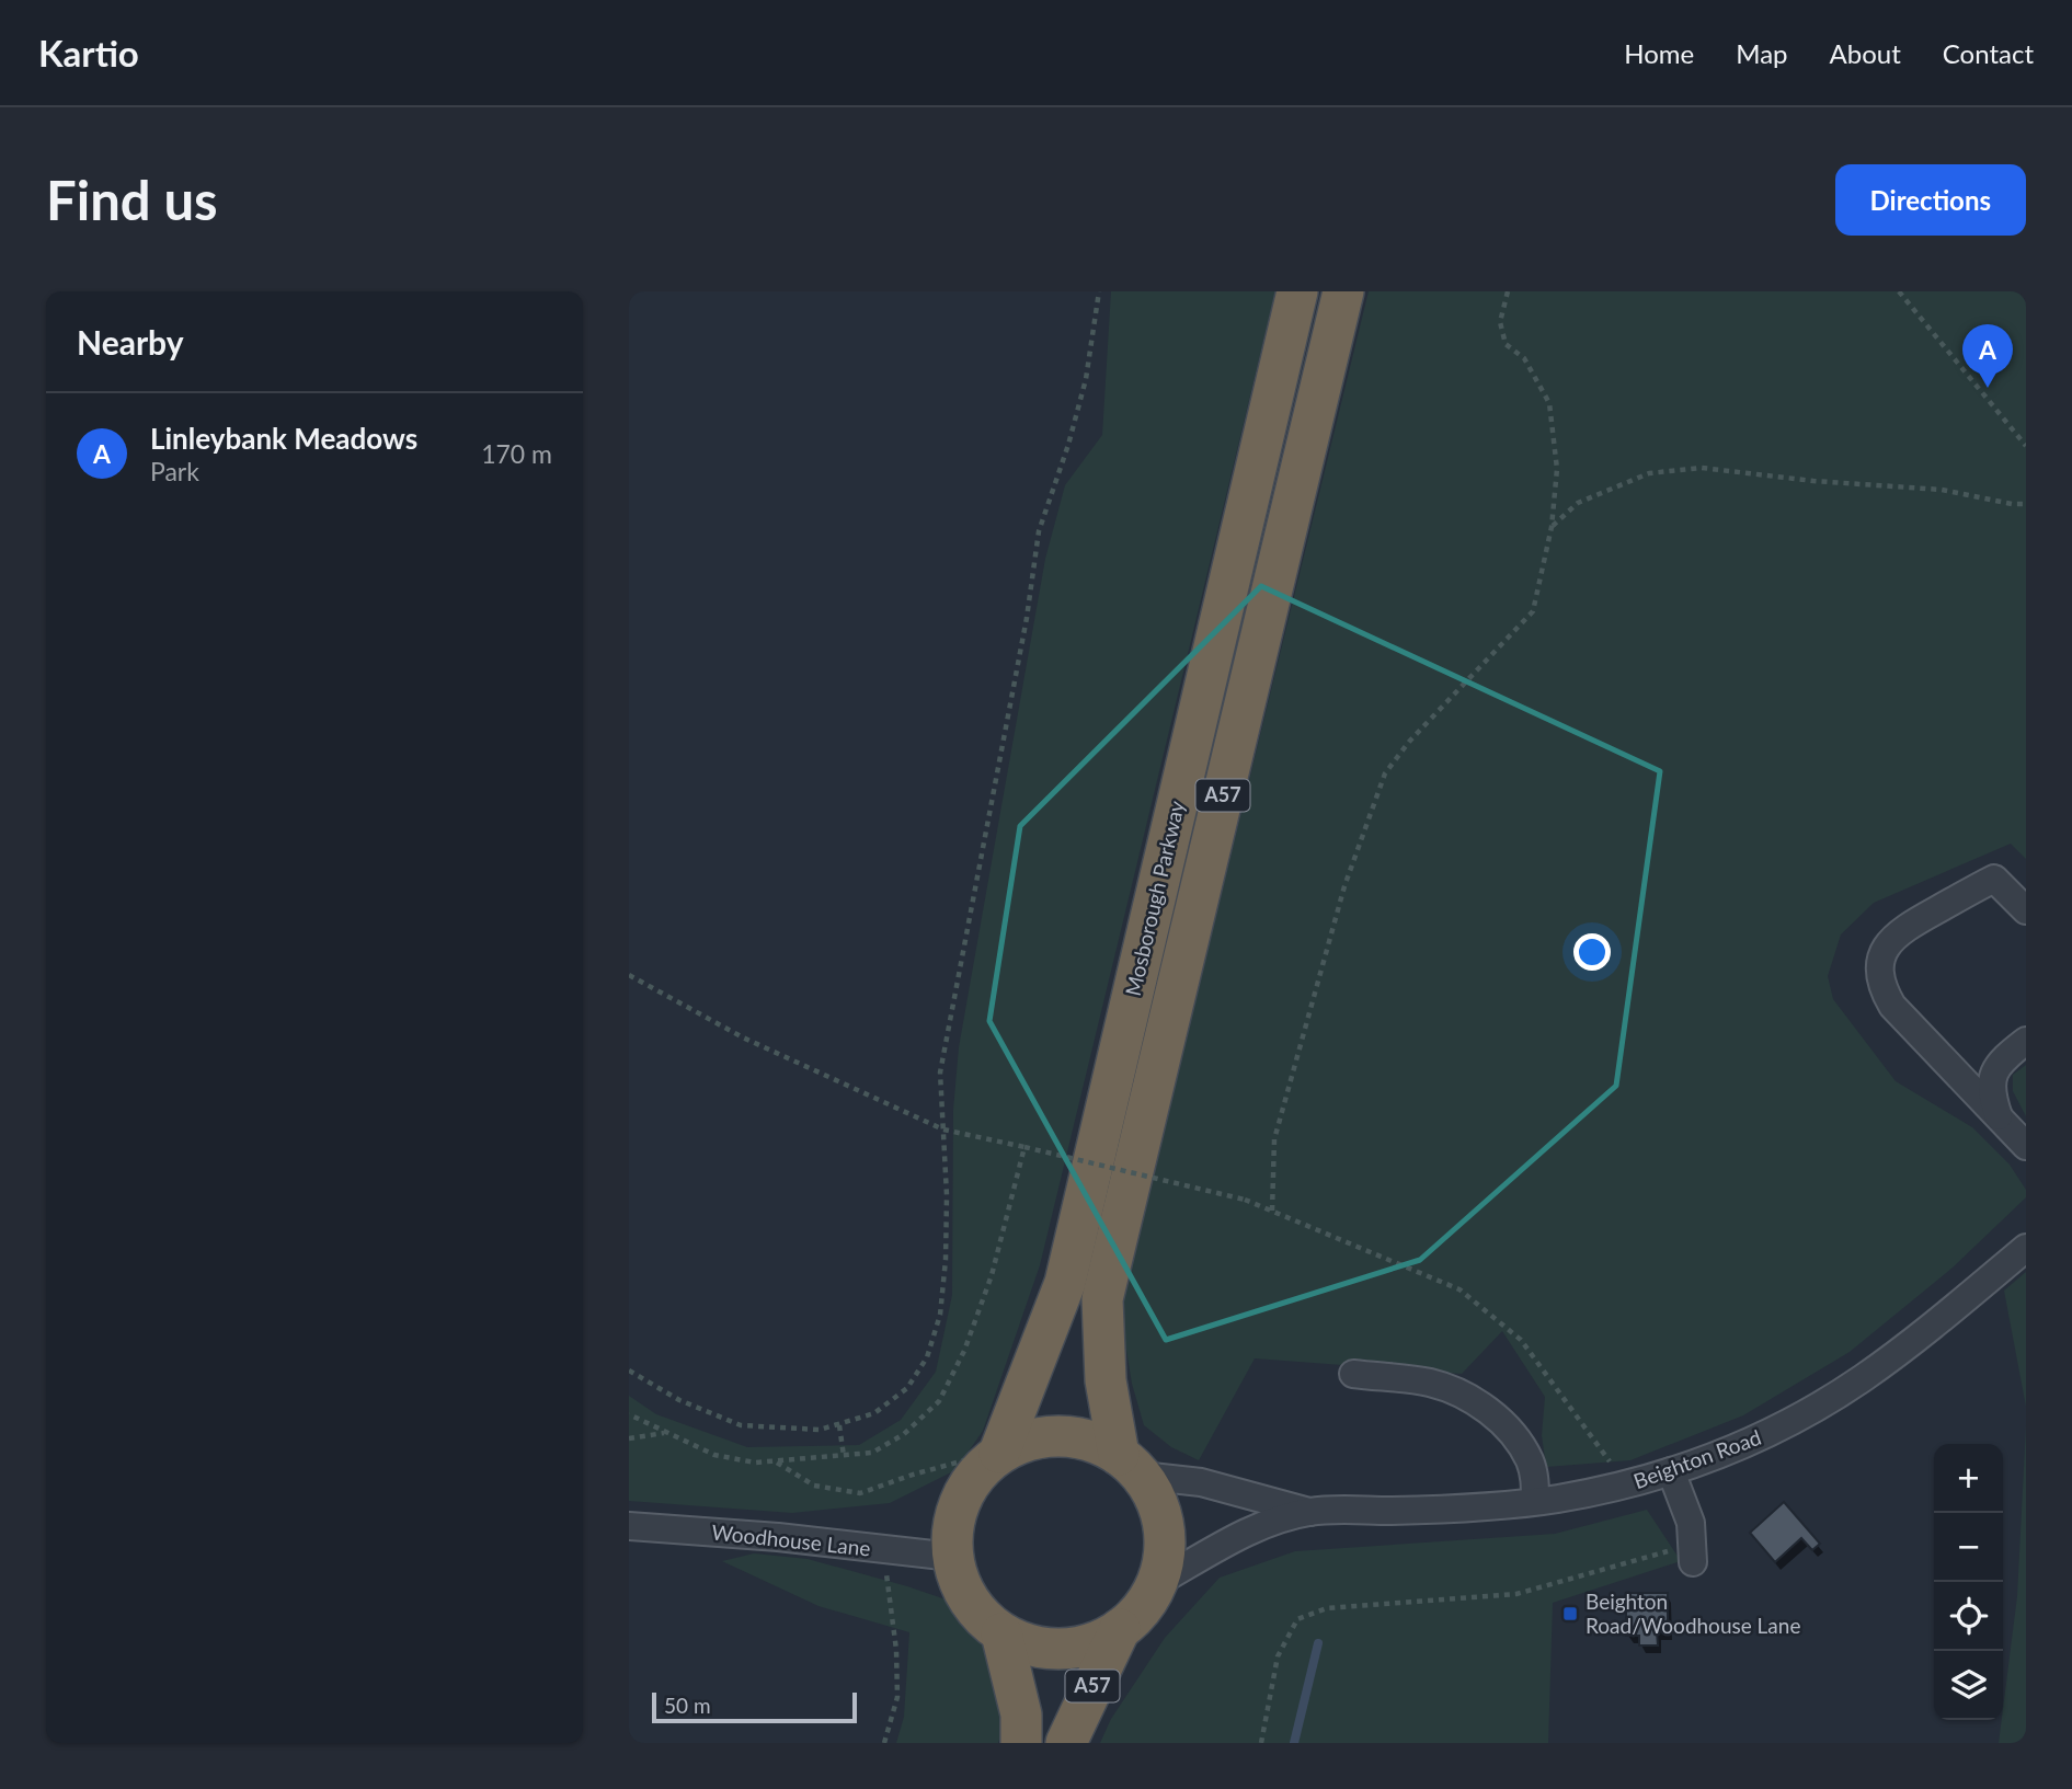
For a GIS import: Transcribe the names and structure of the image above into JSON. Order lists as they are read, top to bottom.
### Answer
{
  "streets": {
    "highway": ["A57", "Mosborough Parkway"],
    "street": ["Beighton Road", "Woodhouse Lane"]
  },
  "crossings": [
    ["A57", "Mosborough Parkway"],
    ["A57", "Beighton Road"],
    ["A57", "Woodhouse Lane"],
    ["Mosborough Parkway", "Beighton Road"],
    ["Mosborough Parkway", "Woodhouse Lane"],
    ["Beighton Road", "Woodhouse Lane"]
  ],
  "places": {
    "transit": ["Beighton Road/Woodhouse Lane"]
  },
  "scale_bar": "50 m",
  "page": {
    "header": "Kartio",
    "nav": [
      "Home",
      "Map",
      "About",
      "Contact"
    ],
    "buttons": "Directions",
    "title": "Find us",
    "heading": "Nearby",
    "pins": "A",
    "list": [
      {
        "mark": "A",
        "name": "Linleybank Meadows",
        "note": "Park",
        "value": "170 m"
      }
    ],
    "map_buttons": ["+", "−"],
    "scale": "50 m"
  }
}
